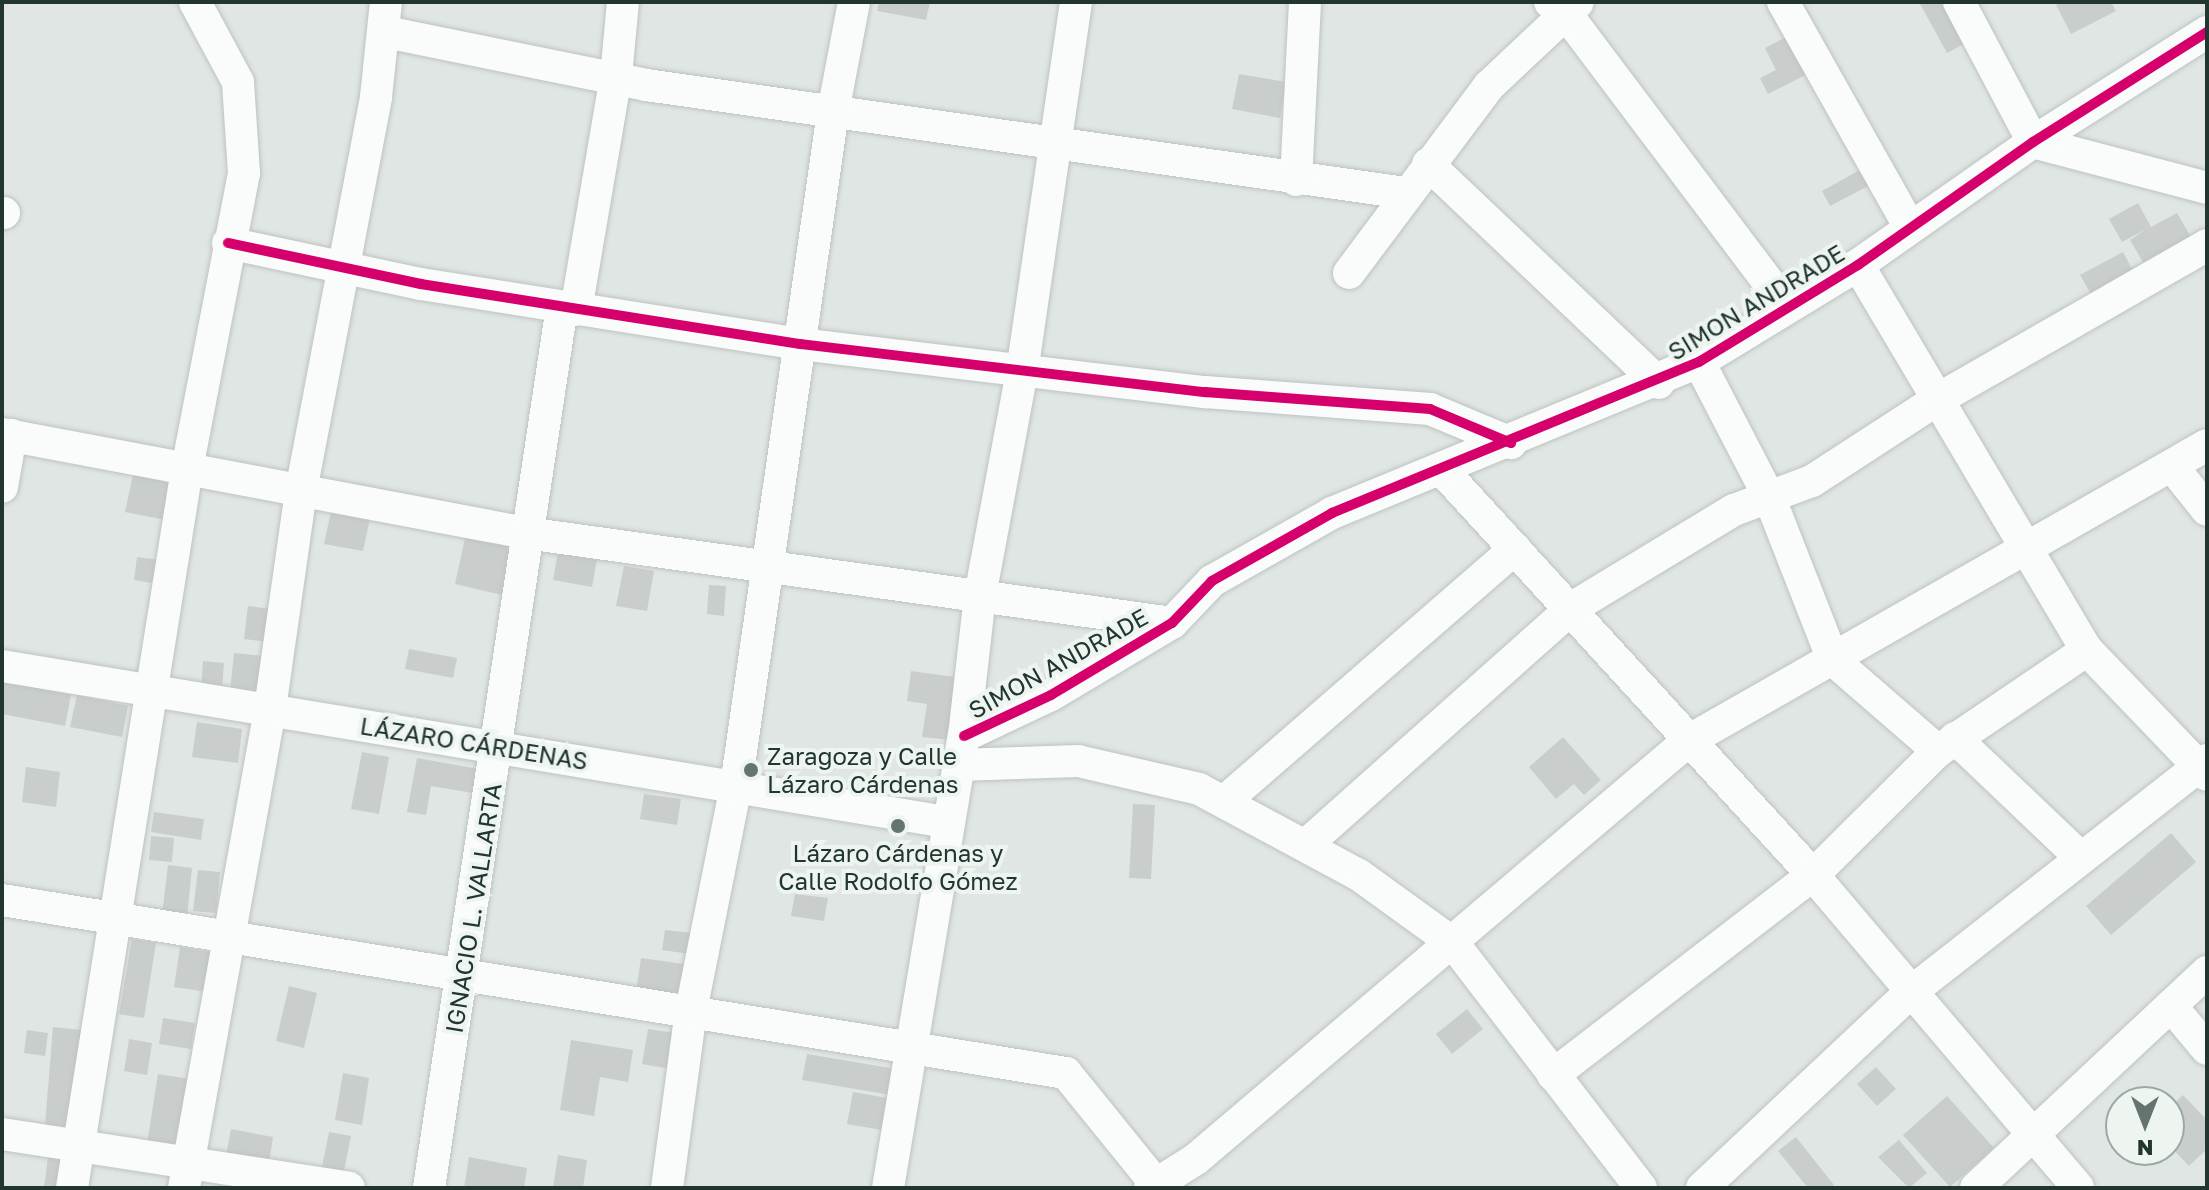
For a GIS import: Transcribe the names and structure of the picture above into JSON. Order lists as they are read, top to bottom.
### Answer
{
  "streets": {
    "street": ["SIMON ANDRADE", "LÁZARO CÁRDENAS", "IGNACIO L. VALLARTA"]
  },
  "crossings": [
    ["LÁZARO CÁRDENAS", "IGNACIO L. VALLARTA"]
  ],
  "places": ["Zaragoza y Calle Lázaro Cárdenas", "Lázaro Cárdenas y Calle Rodolfo Gómez"],
  "north": "bottom"
}
